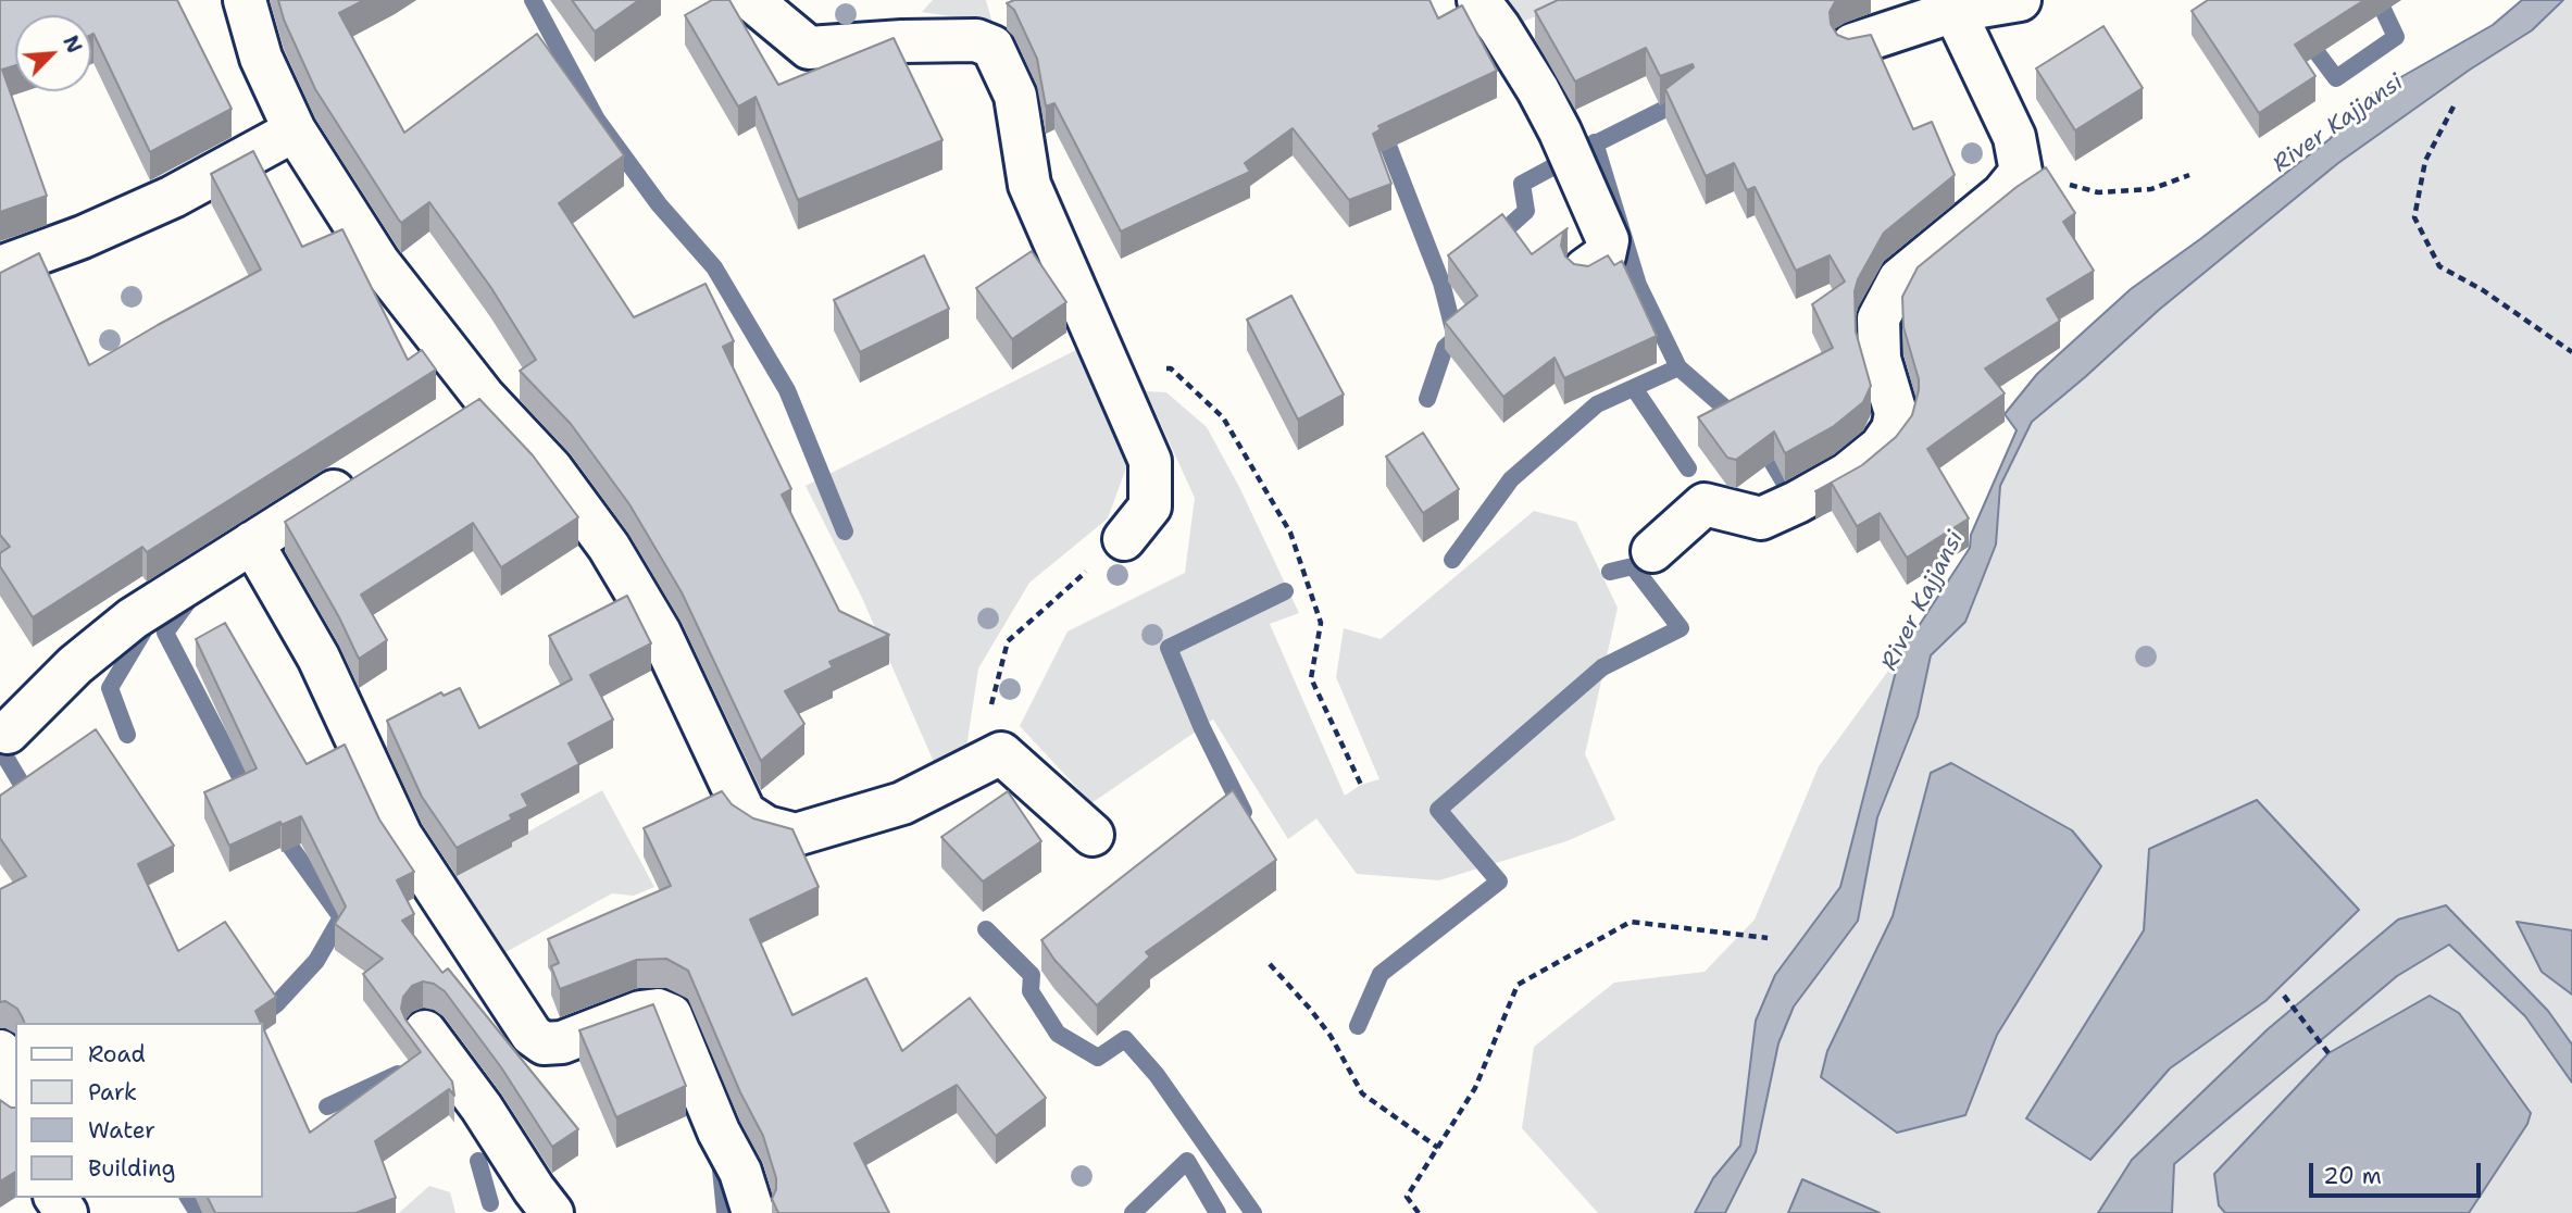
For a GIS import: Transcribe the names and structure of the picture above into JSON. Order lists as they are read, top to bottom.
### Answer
{
  "water": ["River Kajjansi"],
  "legend": [
    "Road",
    "Park",
    "Water",
    "Building"
  ],
  "scale_bar": "20 m",
  "north": "top right"
}
